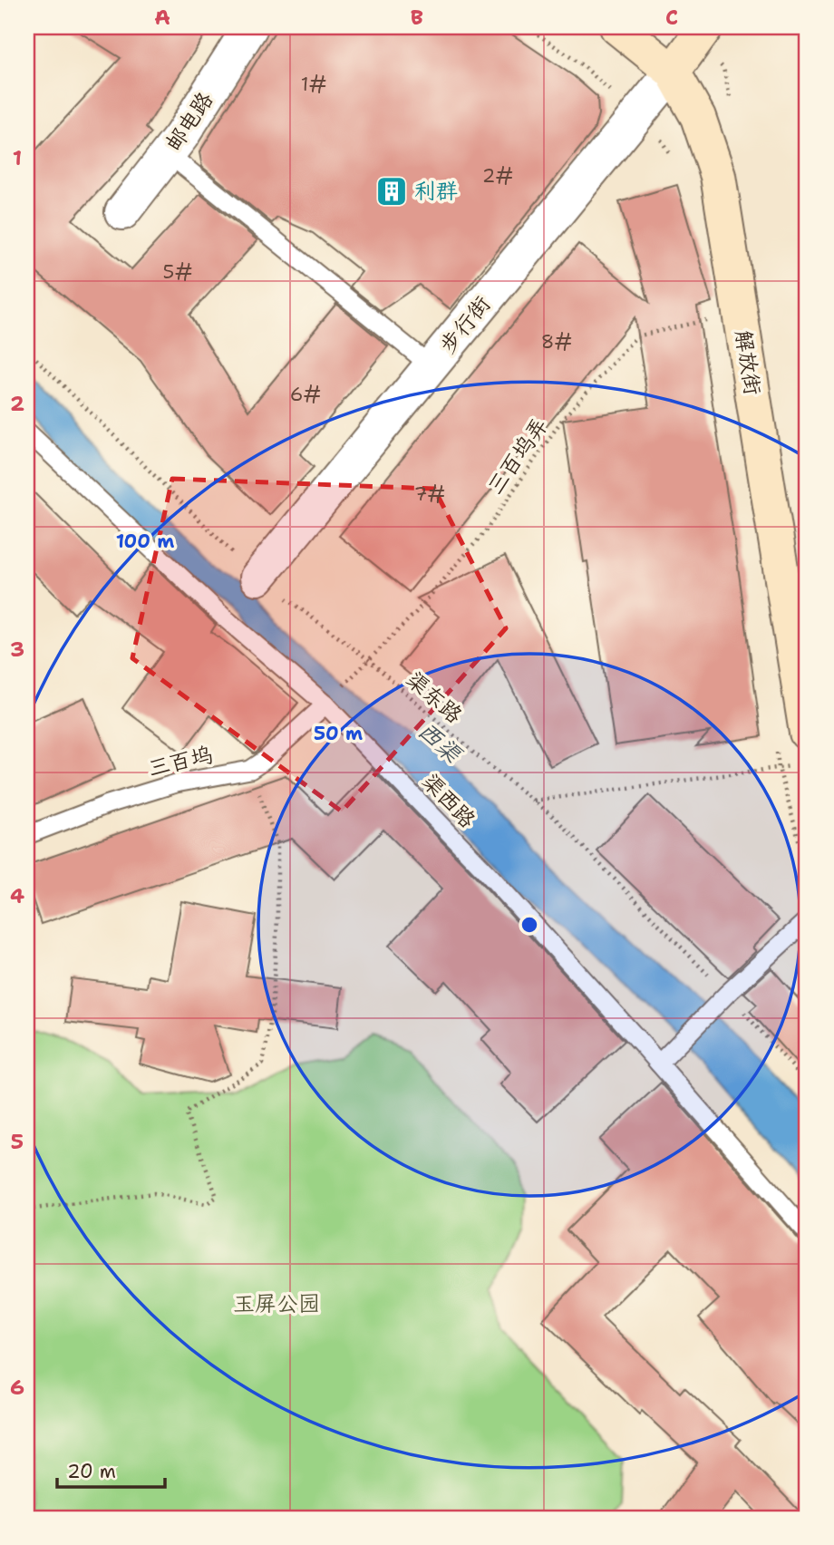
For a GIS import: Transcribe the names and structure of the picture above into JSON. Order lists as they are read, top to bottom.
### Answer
{
  "streets": {
    "street": ["邮电路", "步行街", "解放街"],
    "lane": ["三百坞", "渠西路"],
    "path": ["三百坞弄", "渠东路"]
  },
  "crossings": [
    ["步行街", "解放街"],
    ["步行街", "渠东路"],
    ["三百坞弄", "渠东路"],
    ["三百坞弄", "三百坞"],
    ["三百坞弄", "渠西路"],
    ["三百坞", "渠西路"]
  ],
  "water": ["西渠"],
  "parks": ["玉屏公园"],
  "places": {
    "building": ["利群"]
  },
  "house_numbers": [
    "1#",
    "2#",
    "5#",
    "8#",
    "6#",
    "7#"
  ],
  "scale_bar": "20 m",
  "grid": {
    "columns": ["A", "B", "C"],
    "rows": [
      "1",
      "2",
      "3",
      "4",
      "5",
      "6"
    ]
  },
  "rings": ["100 m", "50 m"]
}
